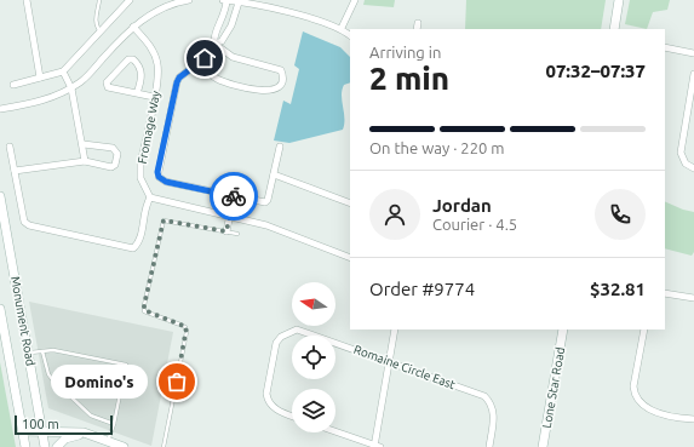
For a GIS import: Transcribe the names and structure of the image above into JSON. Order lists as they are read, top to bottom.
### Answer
{
  "streets": {
    "main road": ["Monument Road", "Lone Star Road"],
    "street": ["Fromage Way", "Romaine Circle East"]
  },
  "places": ["Domino's"],
  "scale_bar": "100 m",
  "north": "left",
  "page": {
    "heading": ["2 min", "Arriving in", "07:32–07:37"],
    "panel": [
      "Jordan",
      "Courier · 4.5",
      "Order #9774",
      "$32.81"
    ],
    "bar": "On the way · 220 m",
    "bubble": "Domino's",
    "scale": "100 m"
  }
}
